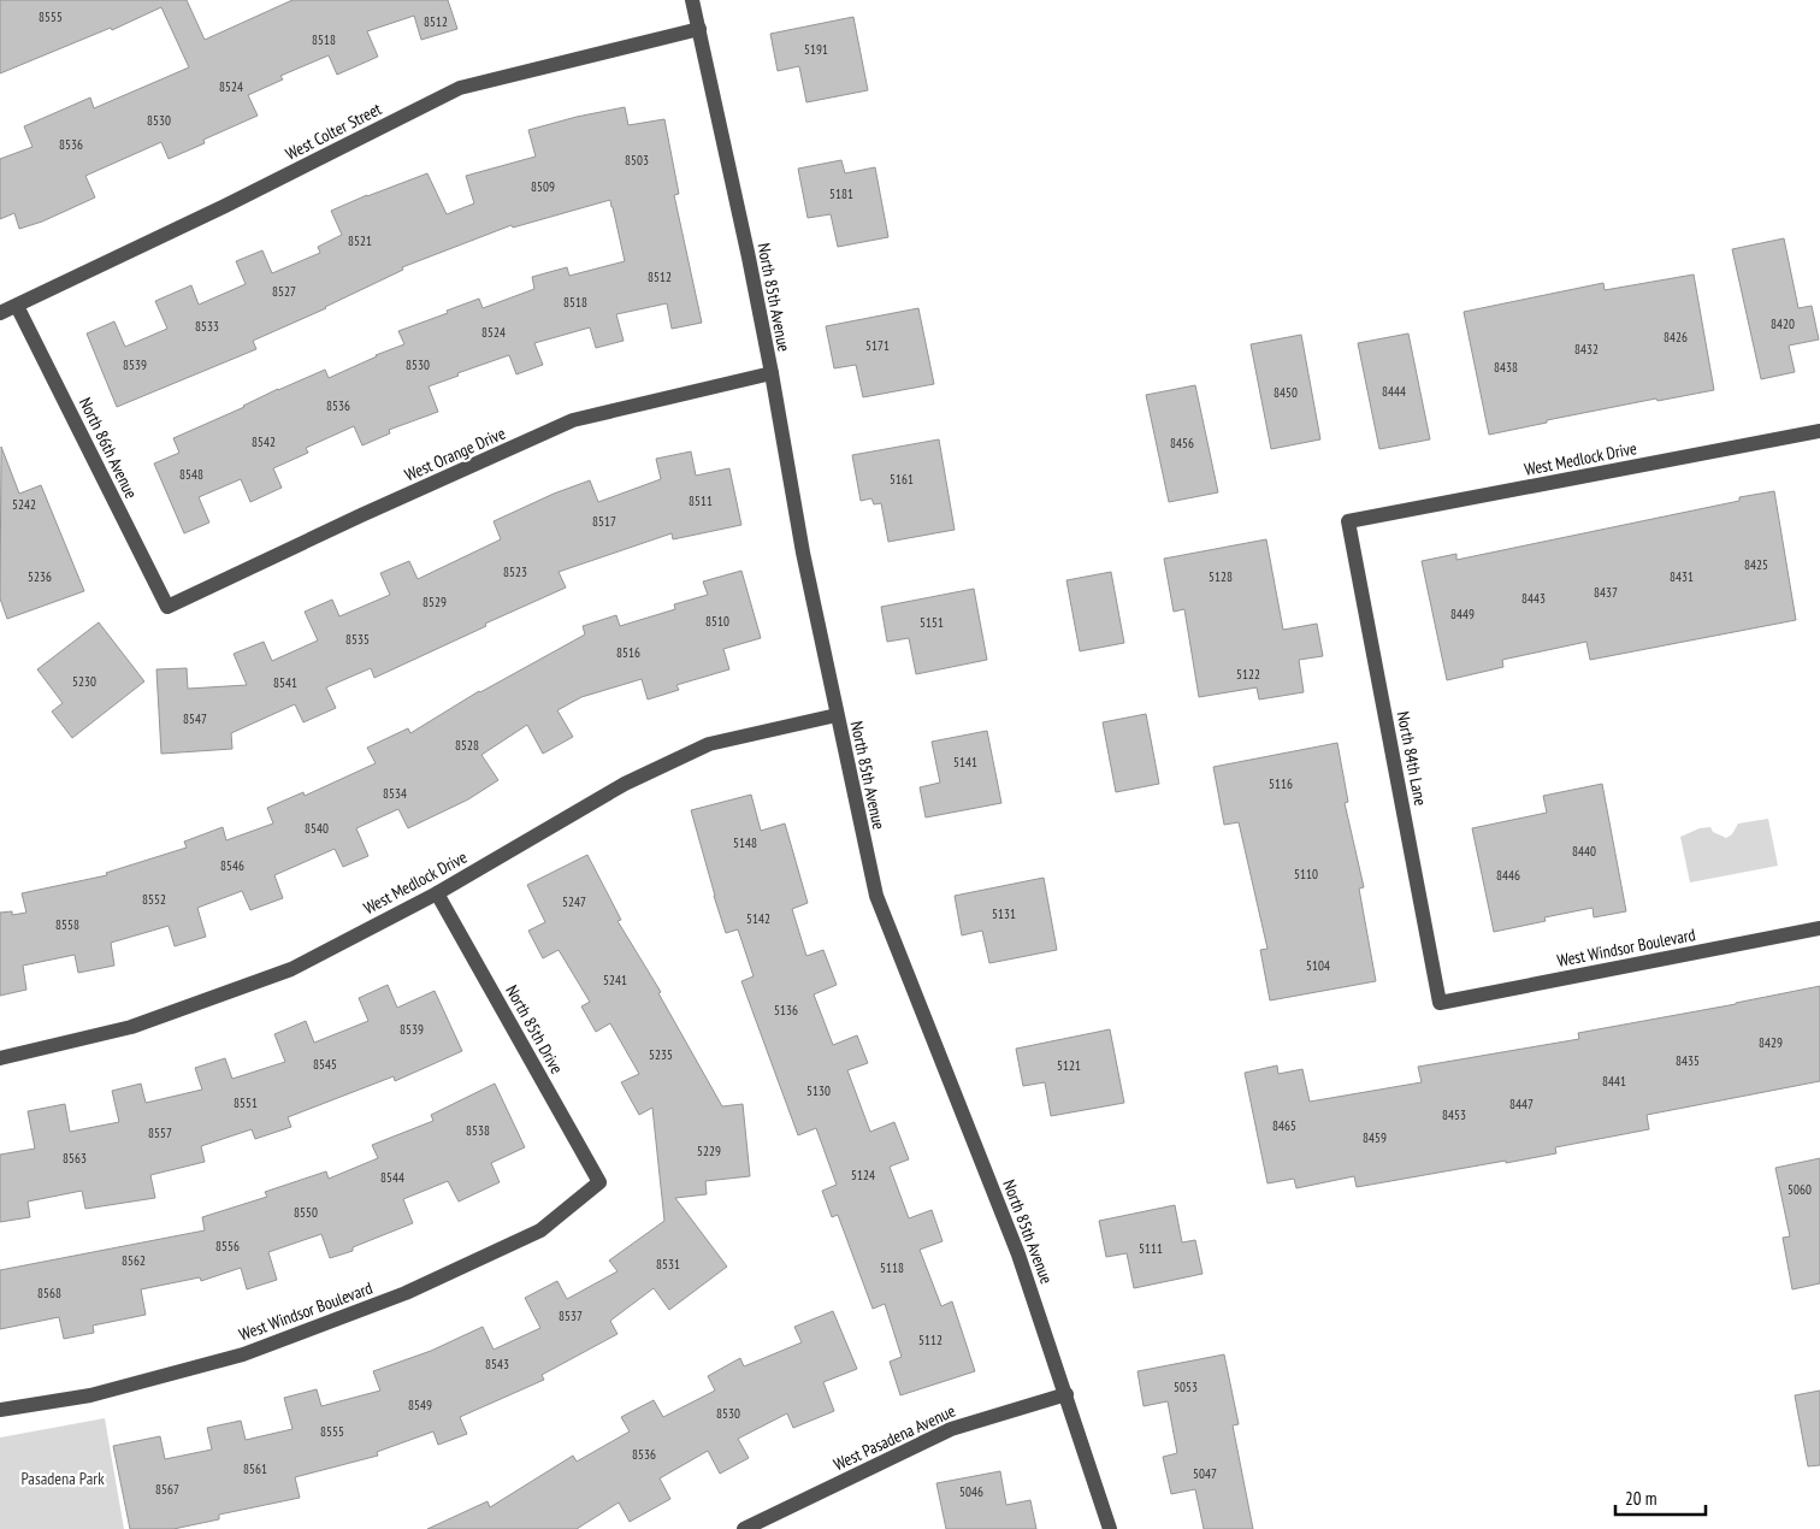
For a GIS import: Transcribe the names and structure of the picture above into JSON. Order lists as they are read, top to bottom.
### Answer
{
  "streets": {
    "street": [
      "West Colter Street",
      "North 85th Avenue",
      "North 86th Avenue",
      "West Orange Drive",
      "West Medlock Drive",
      "North 84th Lane",
      "West Windsor Boulevard",
      "North 85th Drive",
      "West Pasadena Avenue"
    ]
  },
  "crossings": [
    ["West Colter Street", "North 85th Avenue"],
    ["West Colter Street", "North 86th Avenue"],
    ["North 85th Avenue", "West Orange Drive"],
    ["North 85th Avenue", "West Medlock Drive"],
    ["North 85th Avenue", "West Pasadena Avenue"],
    ["North 86th Avenue", "West Orange Drive"],
    ["West Medlock Drive", "North 84th Lane"],
    ["West Medlock Drive", "North 85th Drive"],
    ["North 84th Lane", "West Windsor Boulevard"],
    ["West Windsor Boulevard", "North 85th Drive"]
  ],
  "parks": ["Pasadena Park"],
  "house_numbers": [
    "8555",
    "8512",
    "8518",
    "5191",
    "8524",
    "8530",
    "8536",
    "8503",
    "8509",
    "5181",
    "8521",
    "8512",
    "8527",
    "8518",
    "8420",
    "8533",
    "8524",
    "8426",
    "5171",
    "8432",
    "8539",
    "8530",
    "8438",
    "8444",
    "8450",
    "8536",
    "8542",
    "8456",
    "8548",
    "5161",
    "8511",
    "5242",
    "8517",
    "8425",
    "8523",
    "5236",
    "5128",
    "8431",
    "8437",
    "8443",
    "8529",
    "8449",
    "8510",
    "5151",
    "8535",
    "8516",
    "5122",
    "5230",
    "8541",
    "8547",
    "8528",
    "5141",
    "5116",
    "8534",
    "8540",
    "5148",
    "8440",
    "8546",
    "5110",
    "8446",
    "8552",
    "5247",
    "5131",
    "5142",
    "8558",
    "5104",
    "5241",
    "5136",
    "8539",
    "8429",
    "5235",
    "8435",
    "8545",
    "5121",
    "8441",
    "5130",
    "8551",
    "8447",
    "8453",
    "8465",
    "8538",
    "8557",
    "8459",
    "5229",
    "8563",
    "5124",
    "8544",
    "5060",
    "8550",
    "8556",
    "5111",
    "8562",
    "8531",
    "5118",
    "8568",
    "8537",
    "5112",
    "8543",
    "5053",
    "8549",
    "8530",
    "8555",
    "8536",
    "8561",
    "5047",
    "8567",
    "5046"
  ],
  "scale_bar": "20 m"
}
